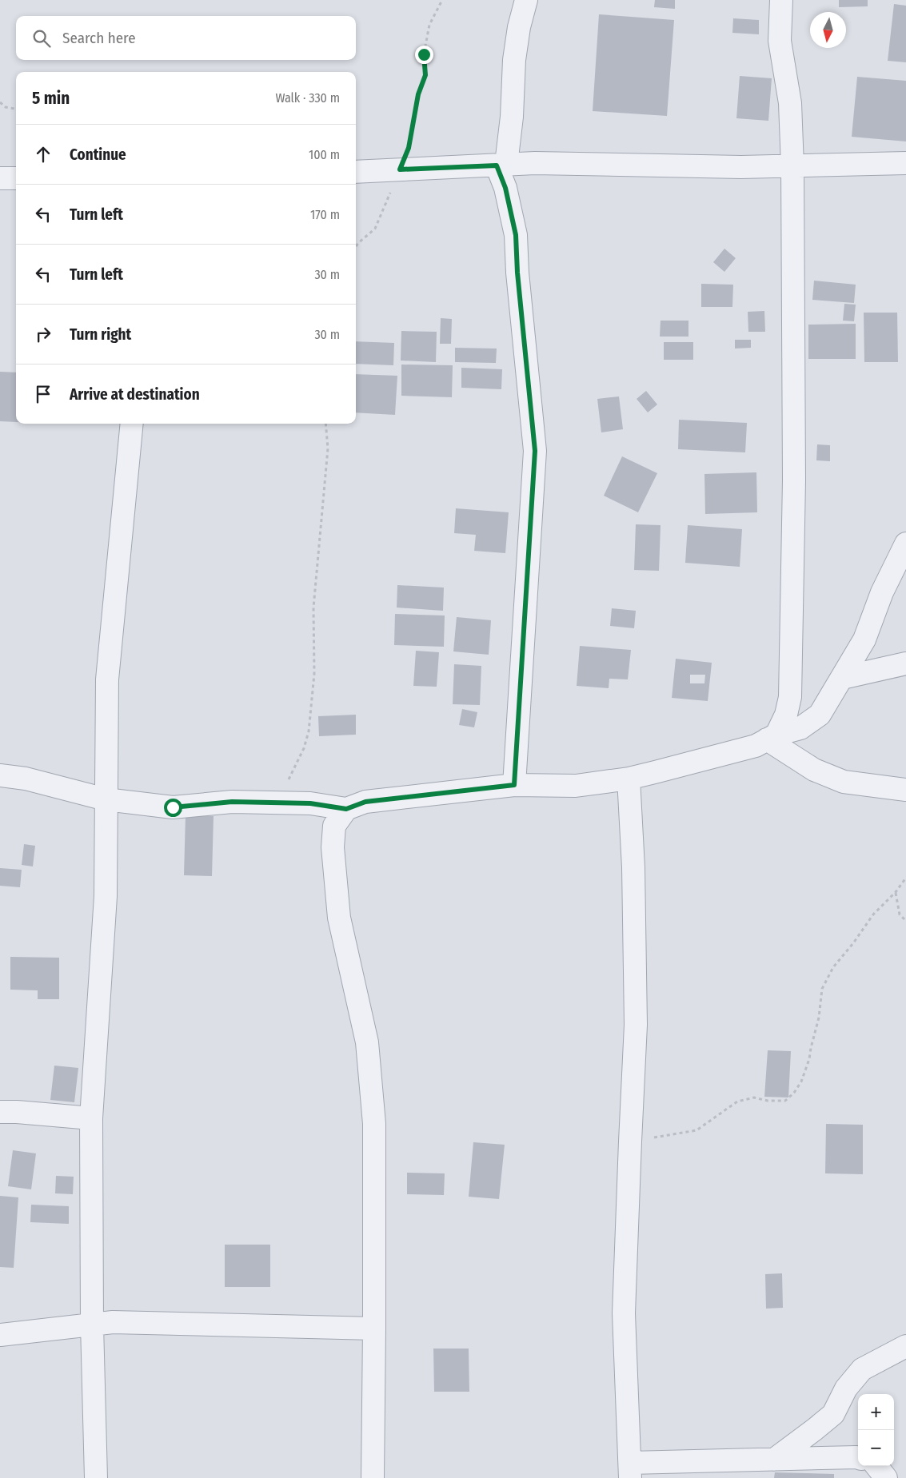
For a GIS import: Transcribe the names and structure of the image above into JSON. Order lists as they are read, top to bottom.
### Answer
{
  "north": "bottom",
  "page": {
    "search": "Search here",
    "heading": ["5 min", "Walk · 330 m"],
    "list": [
      ["Continue", "100 m"],
      ["Turn left", "170 m"],
      ["Turn left", "30 m"],
      ["Turn right", "30 m"],
      "Arrive at destination"
    ],
    "map_buttons": ["+", "−"]
  }
}
